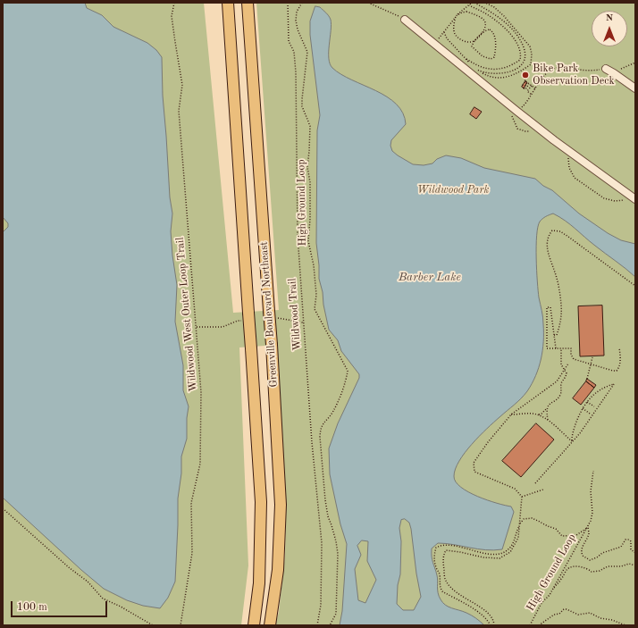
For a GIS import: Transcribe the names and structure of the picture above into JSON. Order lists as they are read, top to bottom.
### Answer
{
  "streets": {
    "highway": ["Greenville Boulevard Northeast"],
    "path": ["High Ground Loop", "Wildwood West Outer Loop Trail", "Wildwood Trail"]
  },
  "water": ["Barber Lake"],
  "parks": ["Wildwood Park"],
  "places": ["Bike Park Observation Deck"],
  "scale_bar": "100 m",
  "north": "top"
}
